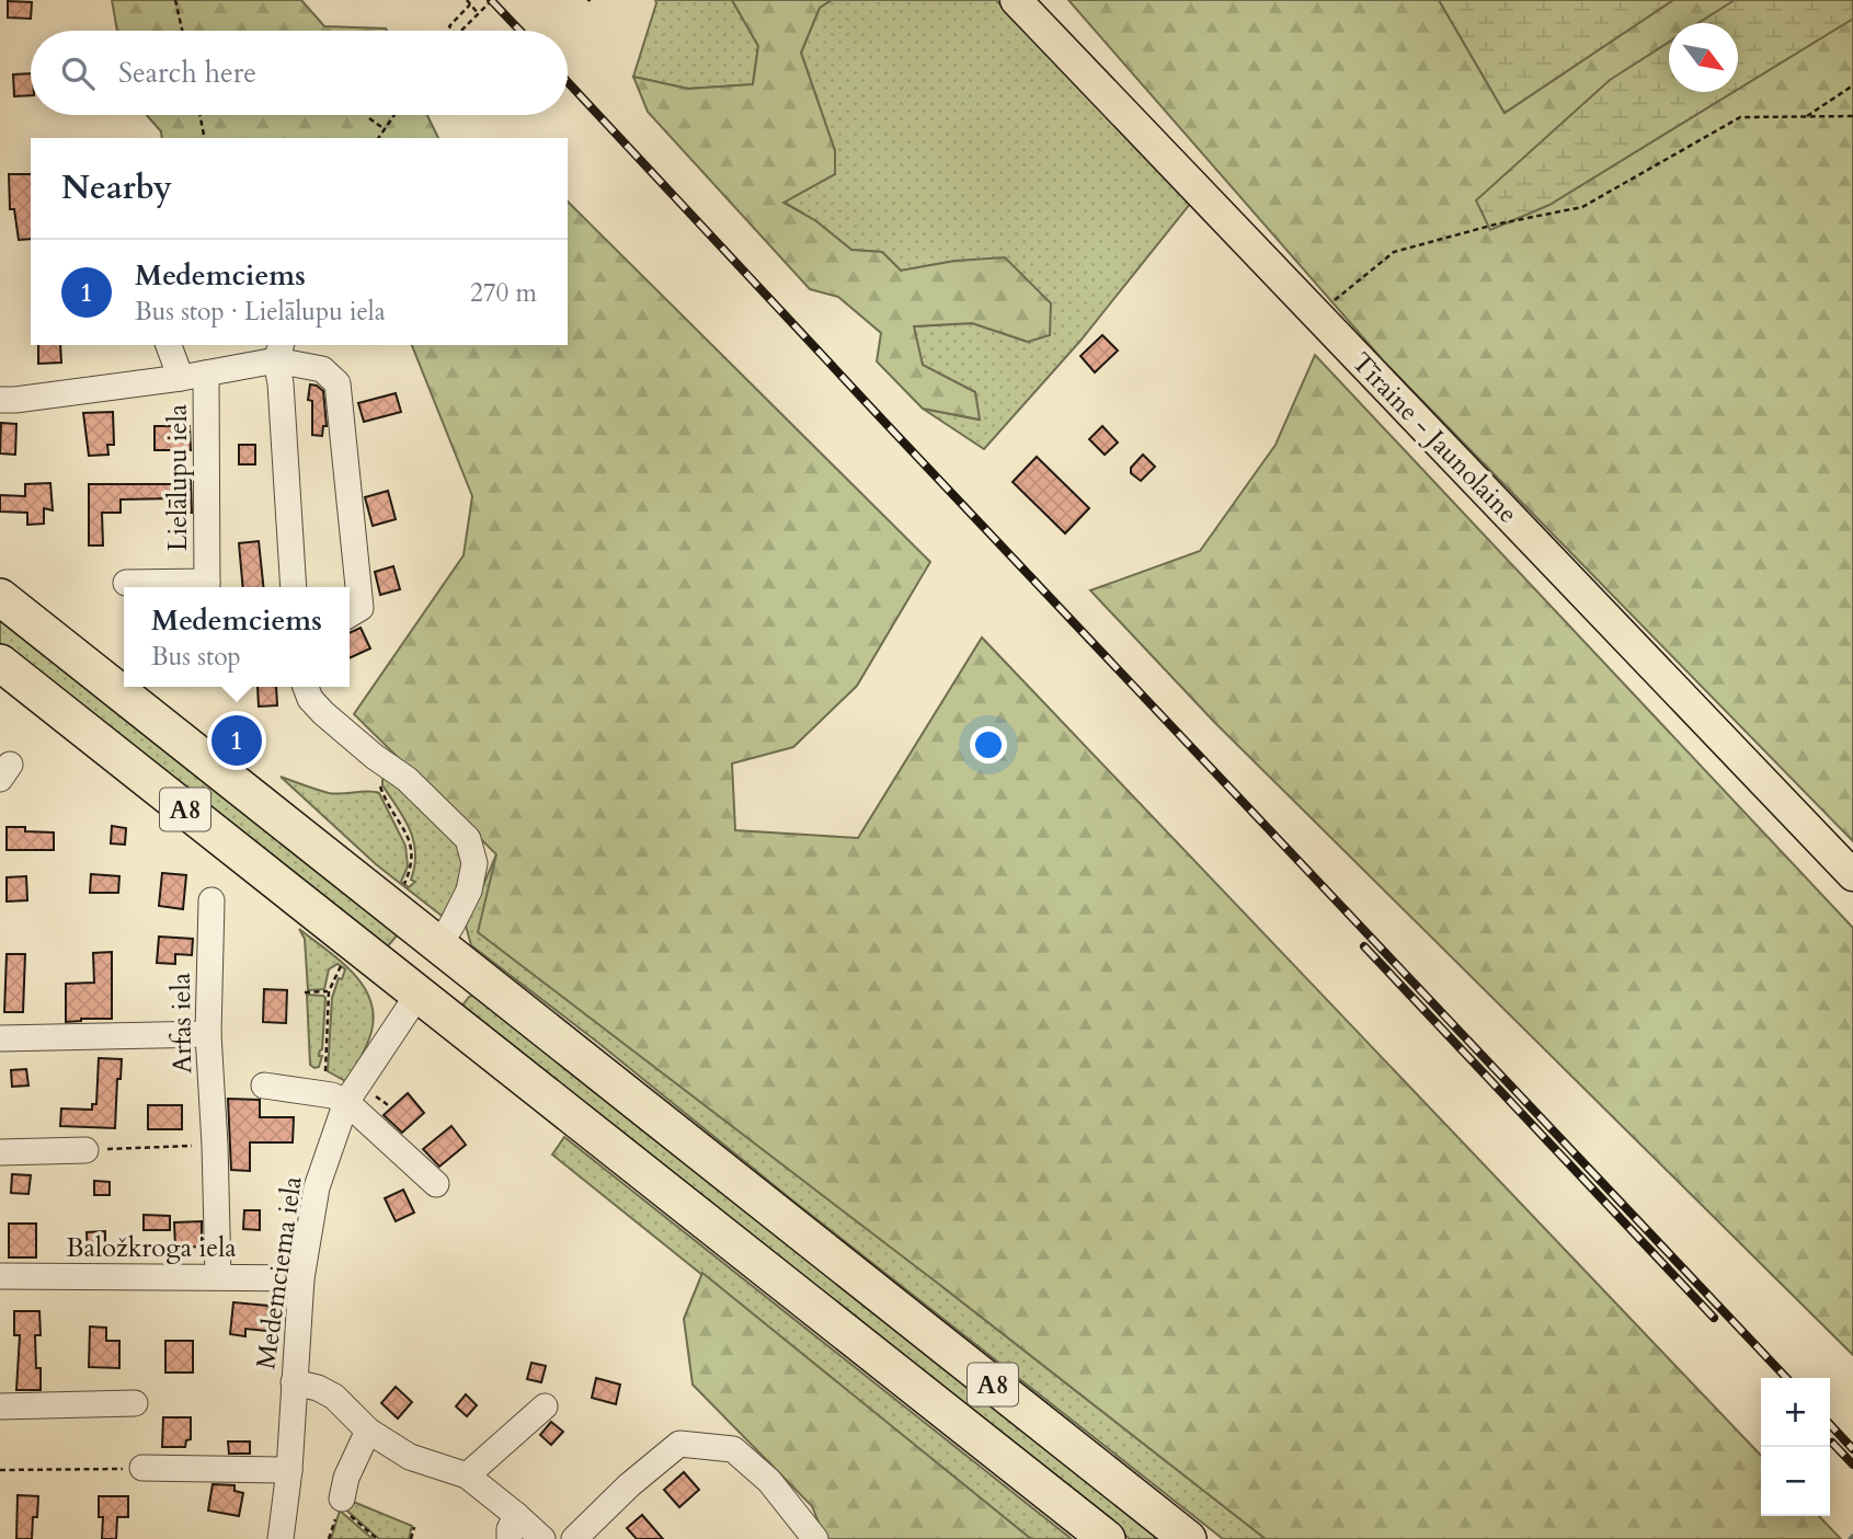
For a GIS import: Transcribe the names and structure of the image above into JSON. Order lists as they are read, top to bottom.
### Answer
{
  "streets": {
    "highway": ["A8"],
    "main road": ["Tīraine - Jaunolaine"],
    "street": [
      "Lielālupu iela",
      "Arfas iela",
      "Baložkroga iela",
      "Medemciema iela"
    ]
  },
  "crossings": [
    ["A8", "Medemciema iela"],
    ["Arfas iela", "Baložkroga iela"],
    ["Baložkroga iela", "Medemciema iela"]
  ],
  "north": "bottom right",
  "page": {
    "search": "Search here",
    "heading": "Nearby",
    "list": [
      {
        "mark": "1",
        "name": "Medemciems",
        "note": "Bus stop · Lielālupu iela",
        "value": "270 m"
      }
    ],
    "popup": ["Medemciems", "Bus stop"],
    "pins": "1",
    "map_buttons": ["+", "−"]
  }
}
